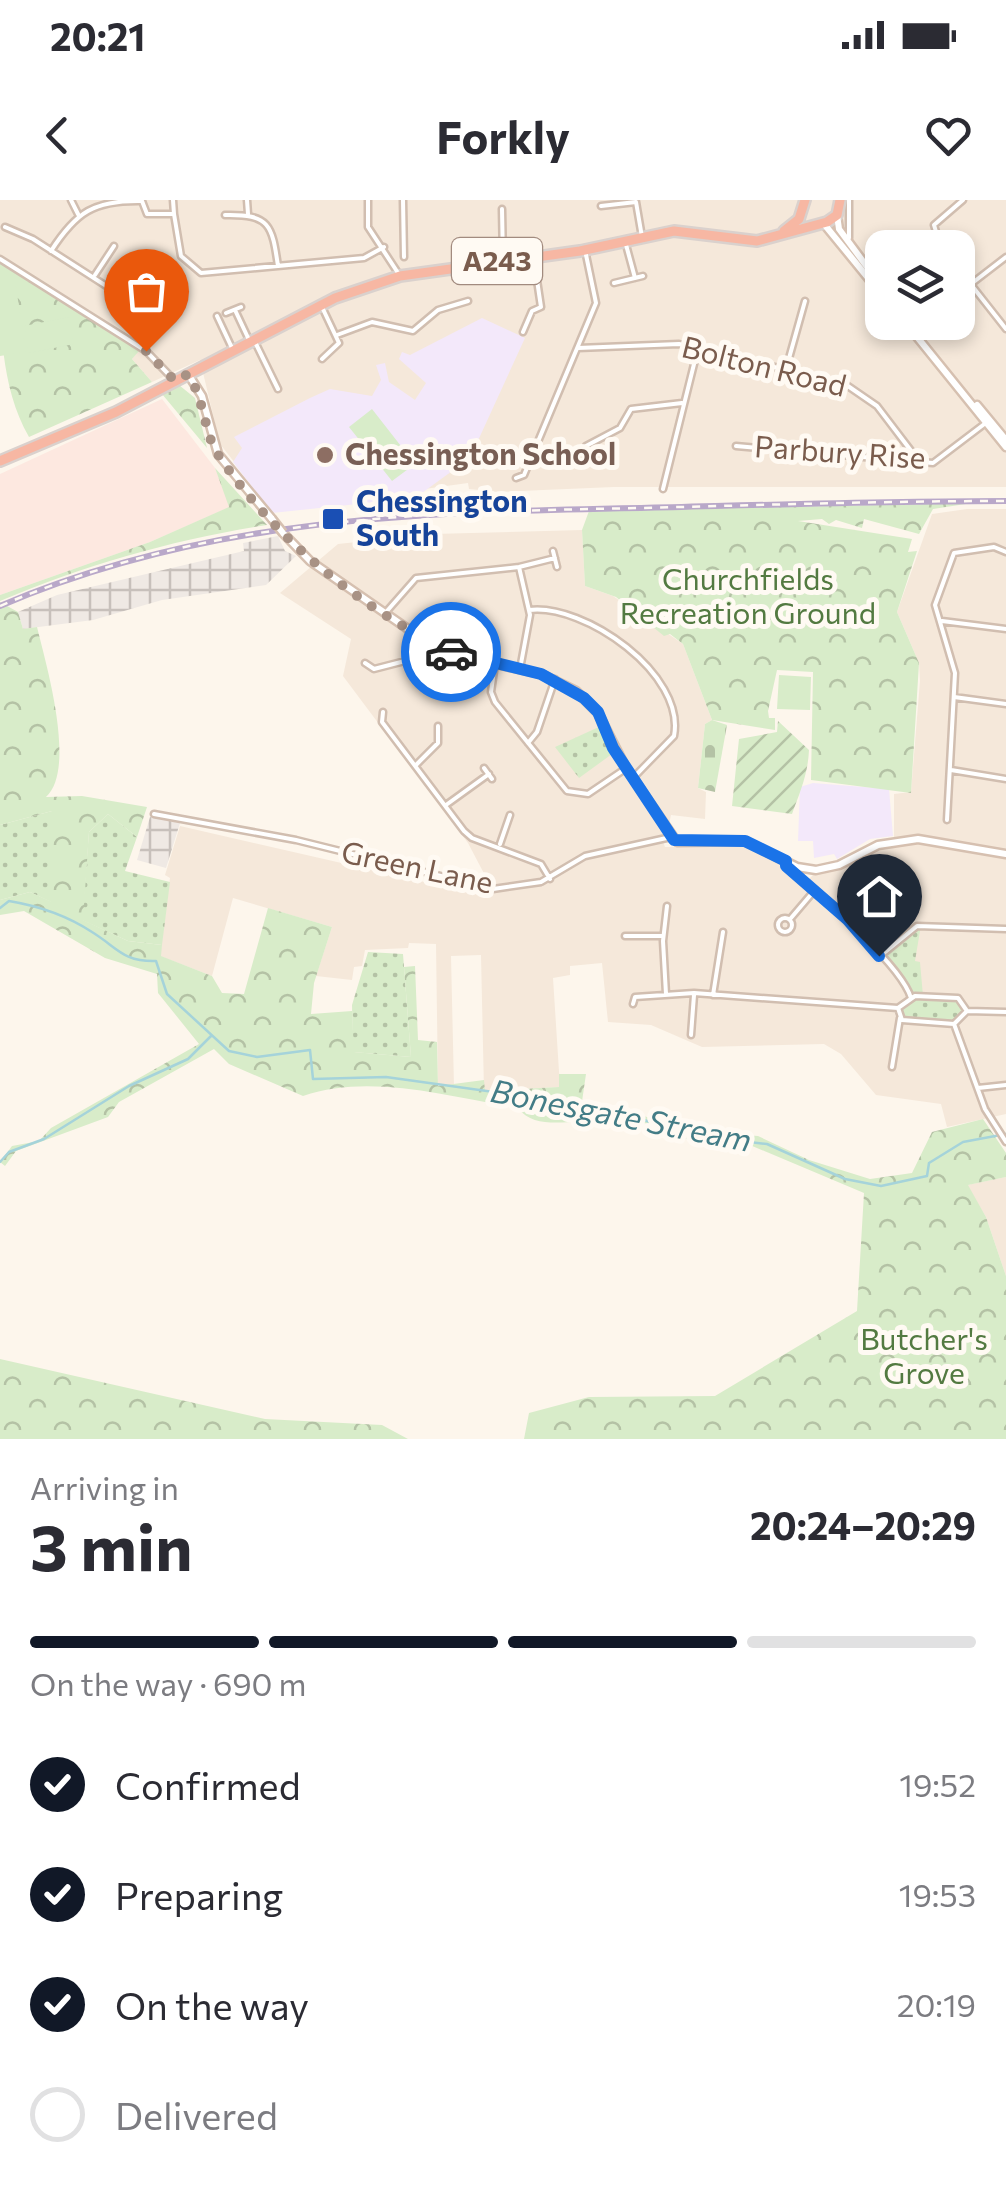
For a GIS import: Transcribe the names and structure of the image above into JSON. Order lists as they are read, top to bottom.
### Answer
{
  "streets": {
    "highway": ["A243"],
    "street": ["Bolton Road", "Parbury Rise", "Green Lane"]
  },
  "crossings": [
    ["Bolton Road", "Parbury Rise"]
  ],
  "water": ["Bonesgate Stream"],
  "parks": ["Churchfields Recreation Ground", "Butcher's Grove"],
  "places": {
    "other": ["Chessington School"],
    "transit": ["Chessington South"]
  },
  "page": {
    "status": "20:21",
    "header": "Forkly",
    "heading": ["3 min", "Arriving in", "20:24–20:29"],
    "bar": "On the way · 690 m",
    "list": [
      ["Confirmed", "19:52"],
      ["Preparing", "19:53"],
      ["On the way", "20:19"],
      "Delivered"
    ]
  }
}
